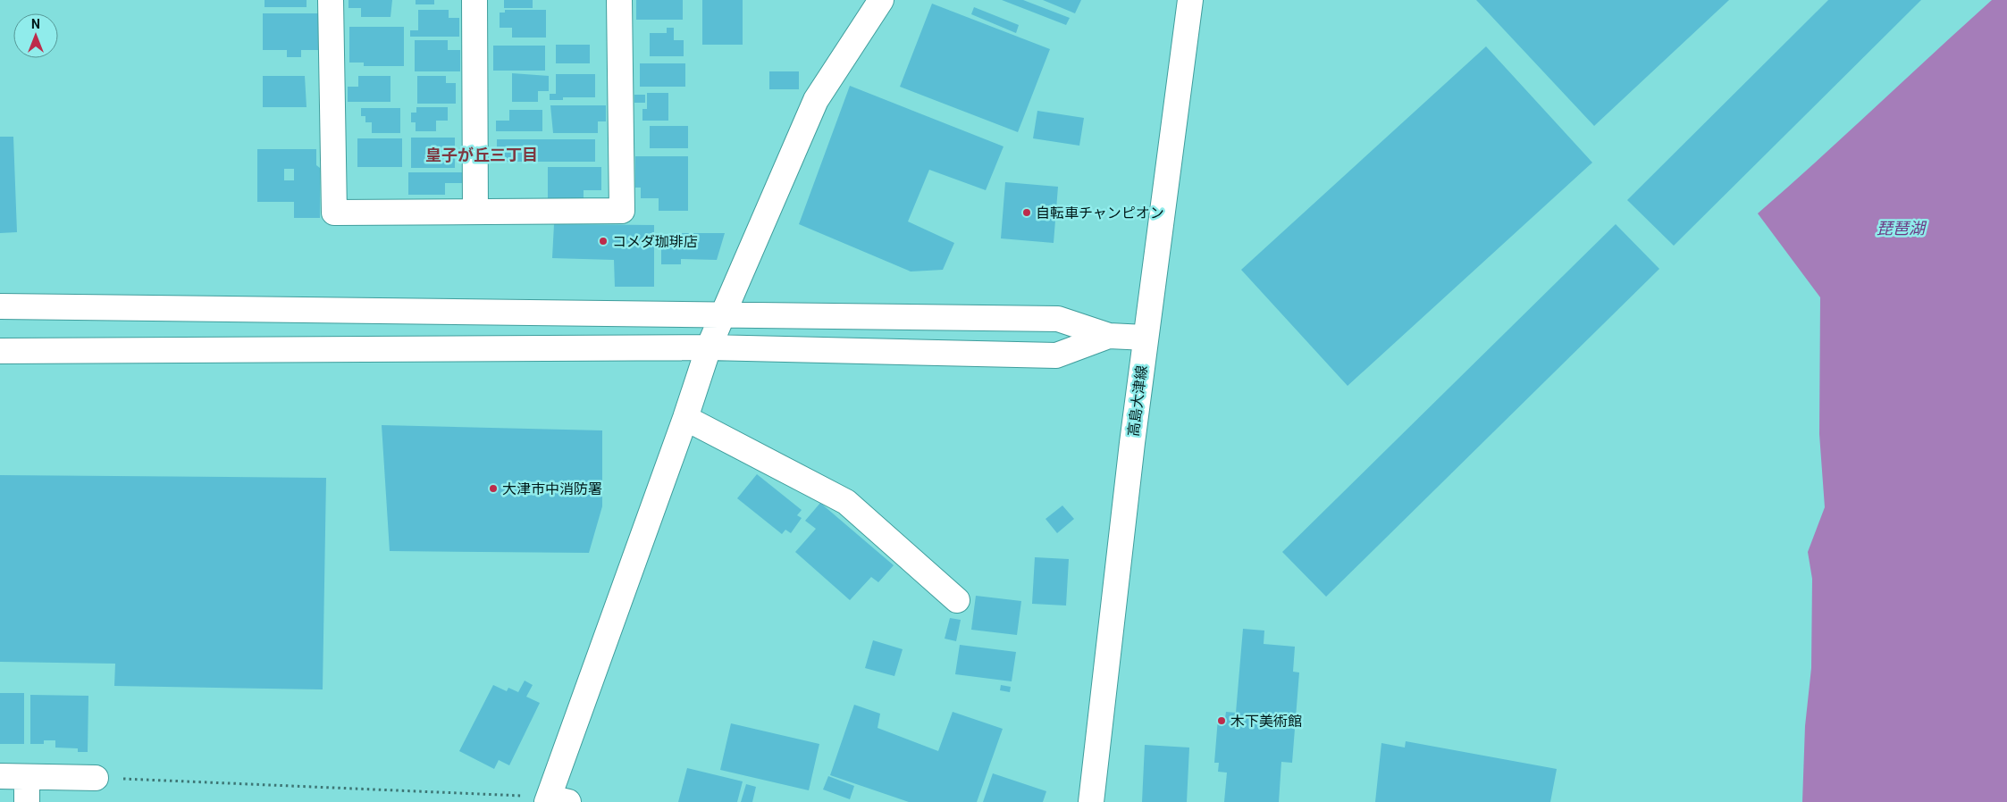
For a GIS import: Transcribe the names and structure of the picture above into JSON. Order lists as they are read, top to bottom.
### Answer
{
  "streets": {
    "street": ["高島大津線"]
  },
  "districts": ["皇子が丘三丁目"],
  "water": ["琵琶湖"],
  "places": [
    "自転車チャンピオン",
    "コメダ珈琲店",
    "大津市中消防署",
    "木下美術館"
  ],
  "north": "top"
}
